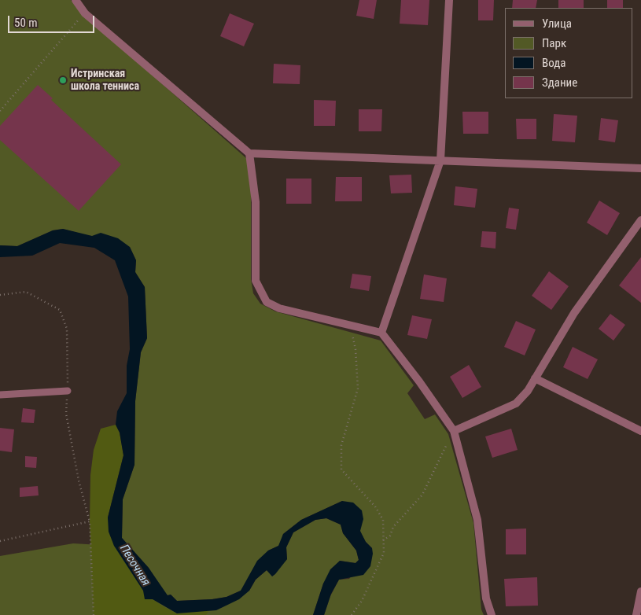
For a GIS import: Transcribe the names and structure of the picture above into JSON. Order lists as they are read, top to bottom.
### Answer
{
  "water": ["Песочная"],
  "places": ["Истринская школа тенниса"],
  "legend": [
    "Улица",
    "Парк",
    "Вода",
    "Здание"
  ],
  "scale_bar": "50 m"
}
